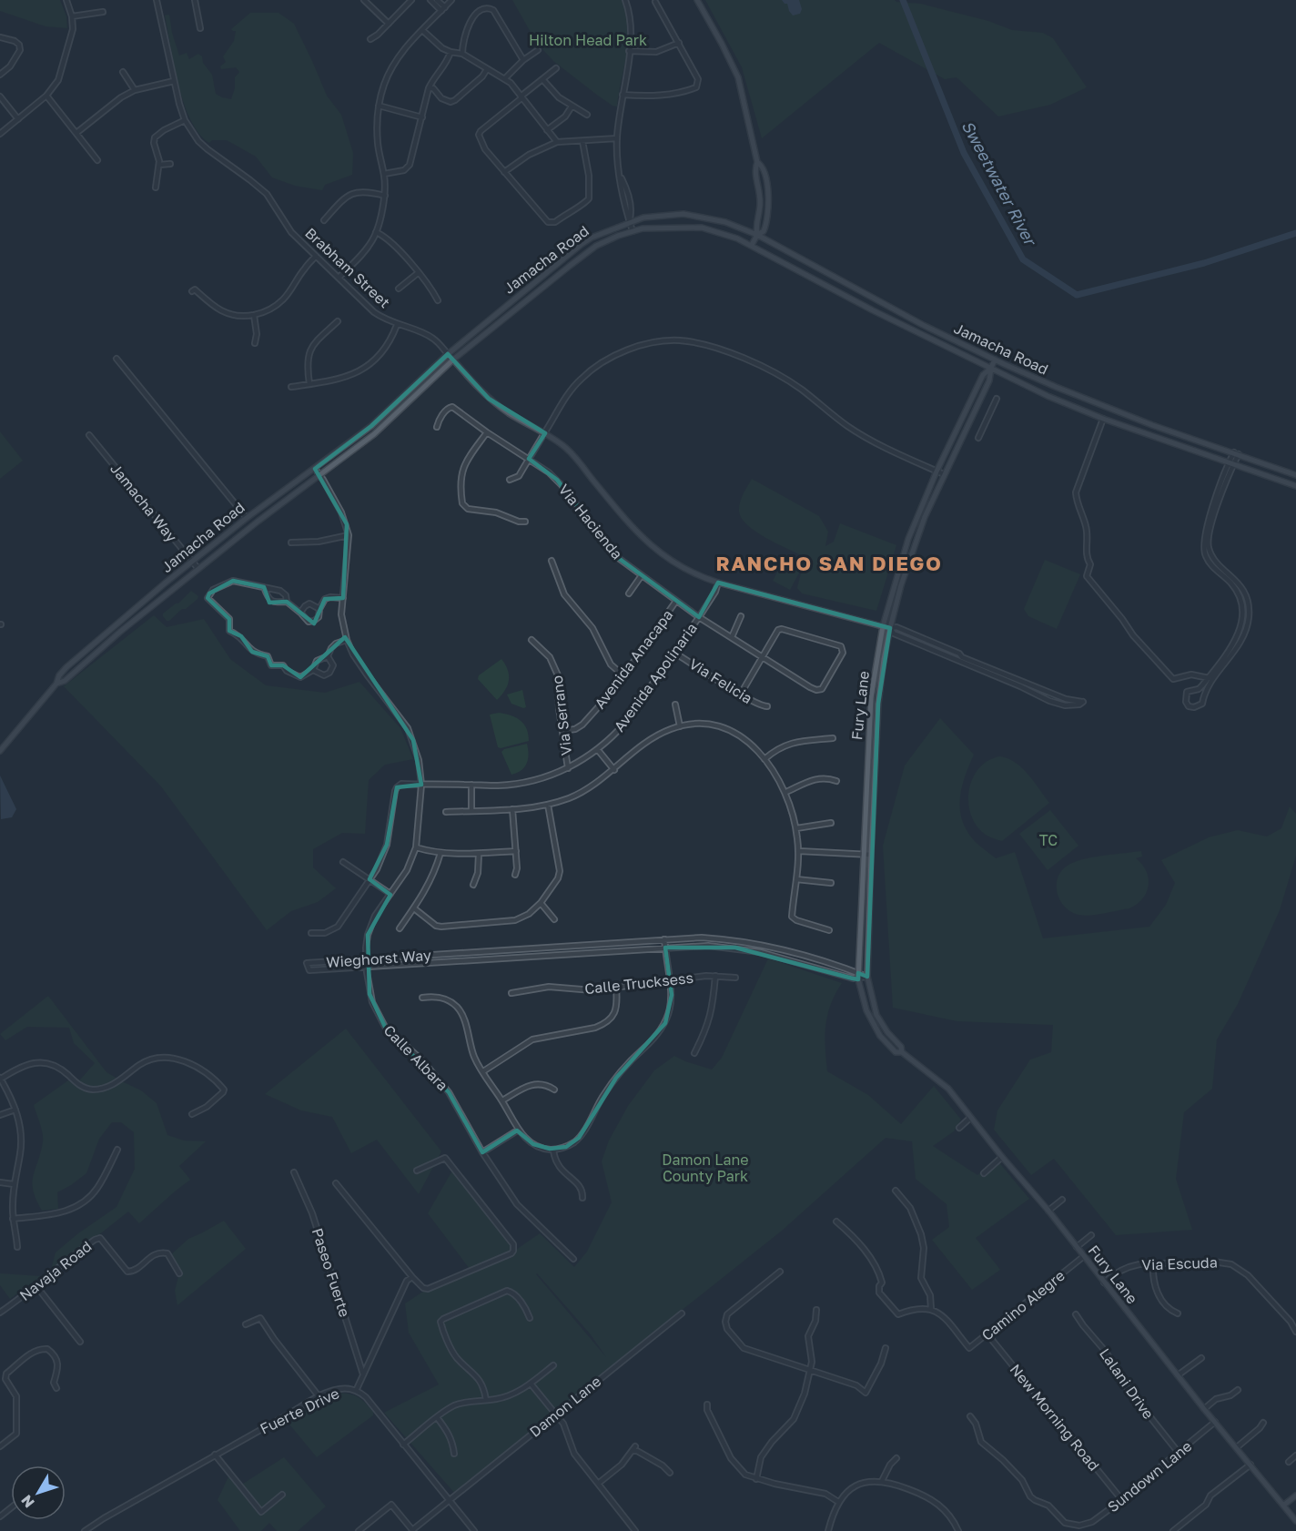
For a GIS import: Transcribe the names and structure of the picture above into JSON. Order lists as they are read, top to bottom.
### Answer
{
  "streets": {
    "main road": ["Jamacha Road", "Brabham Street", "Fury Lane"],
    "street": [
      "Jamacha Way",
      "Via Hacienda",
      "Avenida Anacapa",
      "Avenida Apolinaria",
      "Via Felicia",
      "Via Serrano",
      "Wieghorst Way",
      "Calle Trucksess",
      "Calle Albara",
      "Via Escuda",
      "Navaja Road",
      "Paseo Fuerte",
      "Camino Alegre",
      "Lalani Drive",
      "Damon Lane",
      "Fuerte Drive",
      "New Morning Road",
      "Sundown Lane"
    ]
  },
  "crossings": [
    ["Jamacha Road", "Brabham Street"],
    ["Jamacha Road", "Jamacha Way"],
    ["Jamacha Road", "Fury Lane"],
    ["Jamacha Road", "Calle Albara"],
    ["Brabham Street", "Avenida Apolinaria"],
    ["Brabham Street", "Fury Lane"],
    ["Via Hacienda", "Avenida Anacapa"],
    ["Via Hacienda", "Avenida Apolinaria"],
    ["Avenida Anacapa", "Via Serrano"],
    ["Avenida Apolinaria", "Via Felicia"],
    ["Avenida Apolinaria", "Via Serrano"],
    ["Avenida Apolinaria", "Calle Albara"],
    ["Fury Lane", "Wieghorst Way"],
    ["Fury Lane", "Via Escuda"],
    ["Fury Lane", "Camino Alegre"],
    ["Fury Lane", "Sundown Lane"],
    ["Wieghorst Way", "Calle Albara"],
    ["Camino Alegre", "New Morning Road"],
    ["Lalani Drive", "Sundown Lane"],
    ["Damon Lane", "Fuerte Drive"],
    ["New Morning Road", "Sundown Lane"]
  ],
  "districts": ["RANCHO SAN DIEGO"],
  "water": ["Sweetwater River"],
  "parks": ["Hilton Head Park", "TC", "Damon Lane County Park"],
  "north": "bottom left"
}
